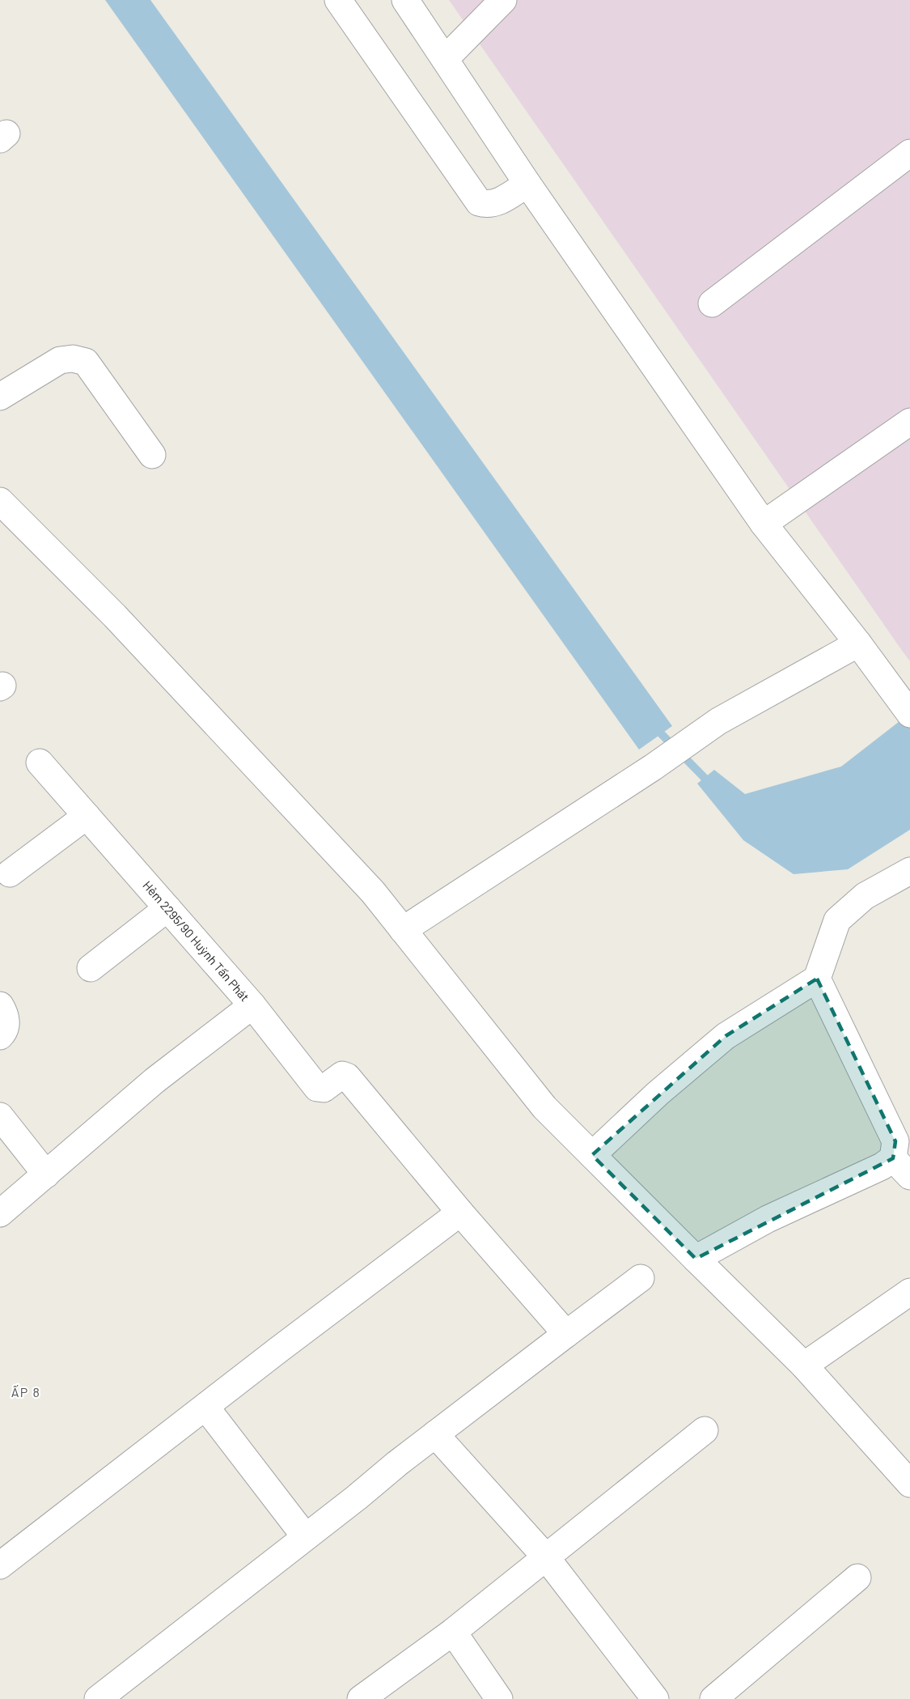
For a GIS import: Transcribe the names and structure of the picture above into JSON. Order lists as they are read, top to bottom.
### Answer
{
  "streets": {
    "street": ["Hẻm 2295/90 Huỳnh Tấn Phát"]
  },
  "districts": ["ẤP 8"]
}
